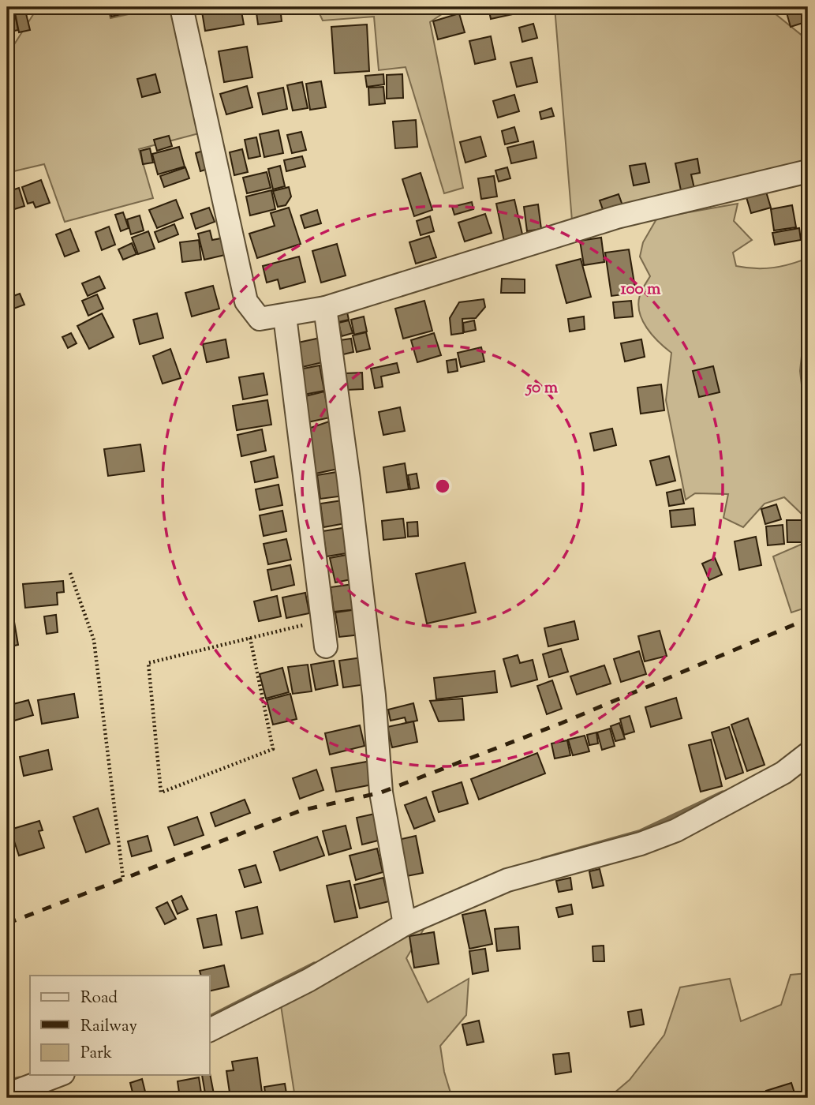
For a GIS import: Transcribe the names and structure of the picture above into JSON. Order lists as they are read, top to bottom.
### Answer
{
  "legend": ["Road", "Railway", "Park"],
  "rings": ["100 m", "50 m"]
}
